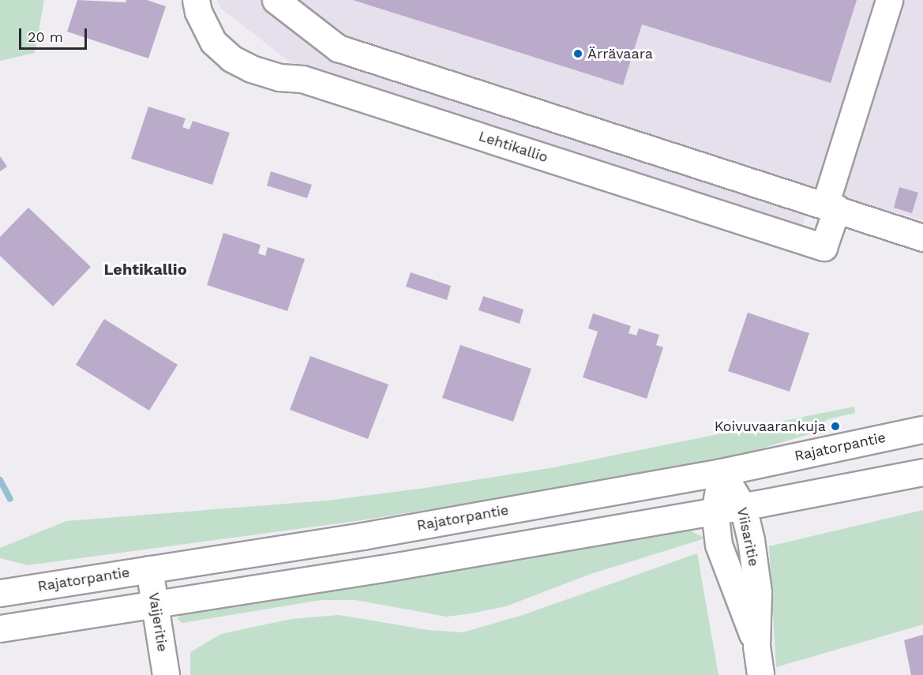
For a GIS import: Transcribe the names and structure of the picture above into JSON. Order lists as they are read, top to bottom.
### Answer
{
  "streets": {
    "main road": [
      "Lehtikallio",
      "Rajatorpantie",
      "Viisaritie",
      "Vaijeritie"
    ]
  },
  "crossings": [
    ["Rajatorpantie", "Viisaritie"],
    ["Rajatorpantie", "Vaijeritie"]
  ],
  "districts": ["Lehtikallio"],
  "places": ["Ärrävaara", "Koivuvaarankuja"],
  "scale_bar": "20 m"
}
